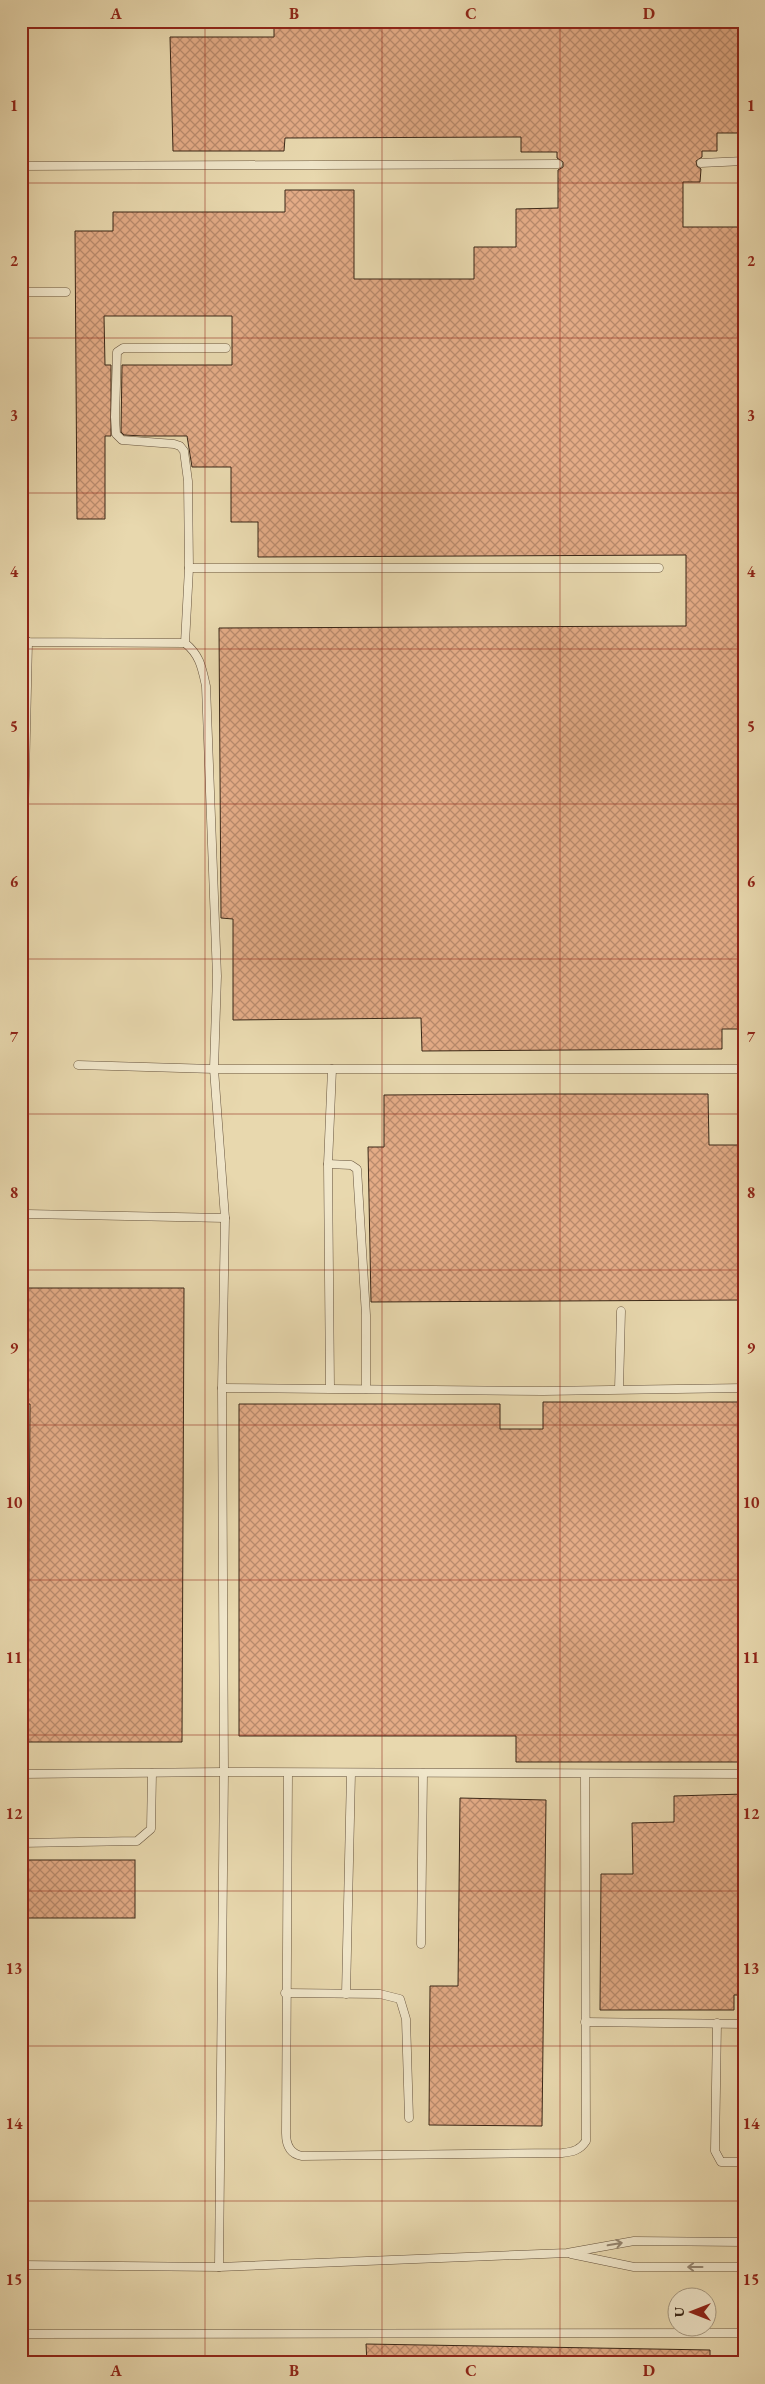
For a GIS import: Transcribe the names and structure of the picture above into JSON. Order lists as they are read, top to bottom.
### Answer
{
  "north": "left",
  "grid": {
    "columns": [
      "A",
      "B",
      "C",
      "D"
    ],
    "rows": [
      "1",
      "2",
      "3",
      "4",
      "5",
      "6",
      "7",
      "8",
      "9",
      "10",
      "11",
      "12",
      "13",
      "14",
      "15"
    ]
  }
}
